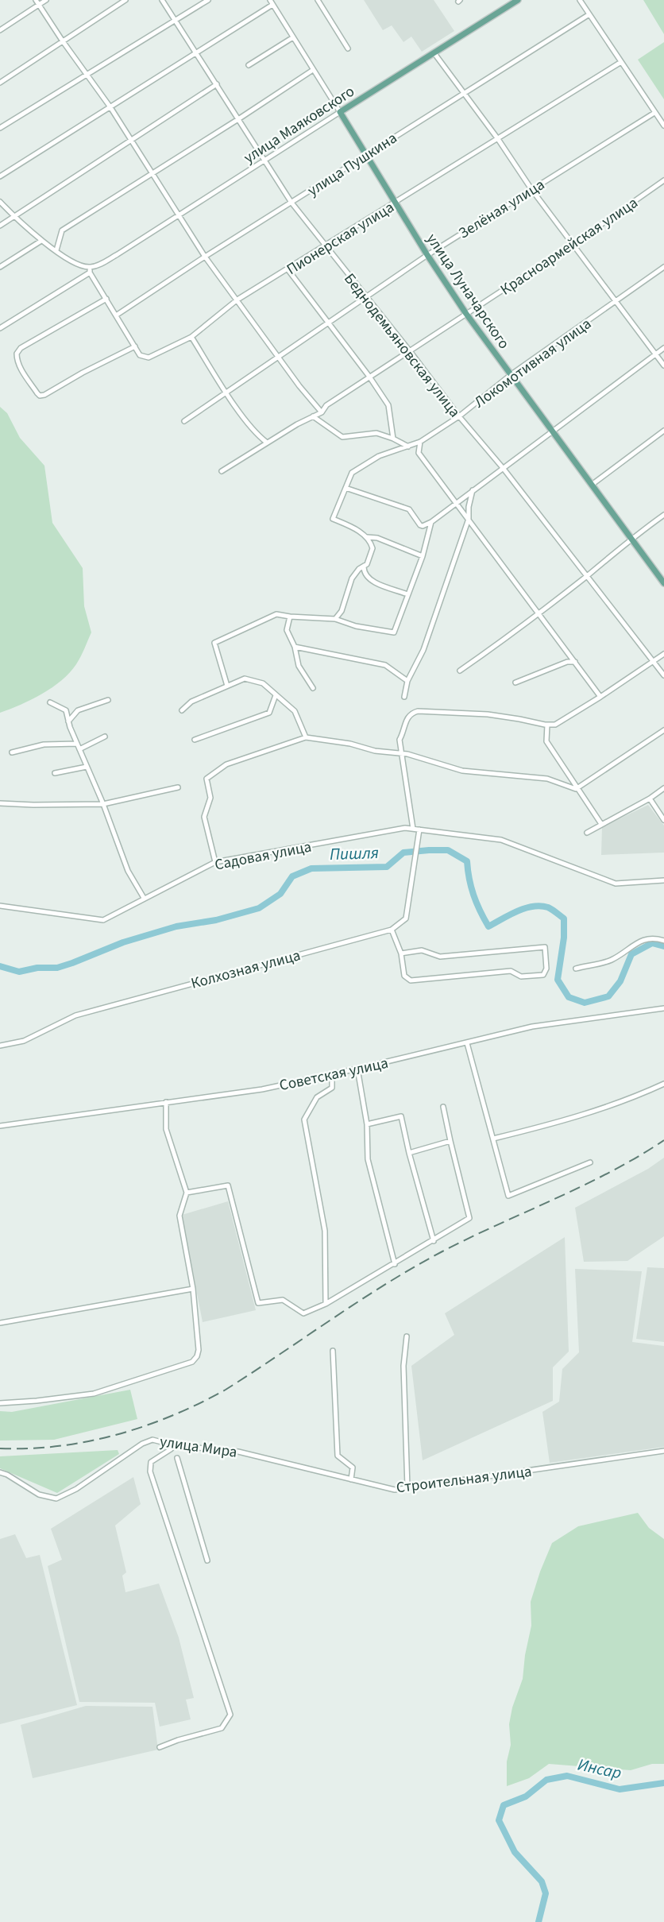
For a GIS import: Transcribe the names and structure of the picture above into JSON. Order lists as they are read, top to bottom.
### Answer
{
  "streets": {
    "main road": ["улица Маяковского", "улица Луначарского"],
    "street": [
      "улица Пушкина",
      "Зелёная улица",
      "Пионерская улица",
      "Красноармейская улица",
      "Беднодемьяновская улица",
      "Локомотивная улица",
      "Садовая улица",
      "Колхозная улица",
      "Советская улица",
      "улица Мира",
      "Строительная улица"
    ]
  },
  "crossings": [
    ["улица Маяковского", "улица Луначарского"],
    ["улица Маяковского", "Беднодемьяновская улица"],
    ["улица Пушкина", "улица Луначарского"],
    ["улица Пушкина", "Беднодемьяновская улица"],
    ["Зелёная улица", "улица Луначарского"],
    ["Зелёная улица", "Беднодемьяновская улица"],
    ["Пионерская улица", "улица Луначарского"],
    ["Пионерская улица", "Беднодемьяновская улица"],
    ["Красноармейская улица", "улица Луначарского"],
    ["Красноармейская улица", "Беднодемьяновская улица"],
    ["улица Луначарского", "Локомотивная улица"],
    ["Беднодемьяновская улица", "Локомотивная улица"],
    ["улица Мира", "Строительная улица"]
  ],
  "water": ["Пишля", "Инсар"]
}
